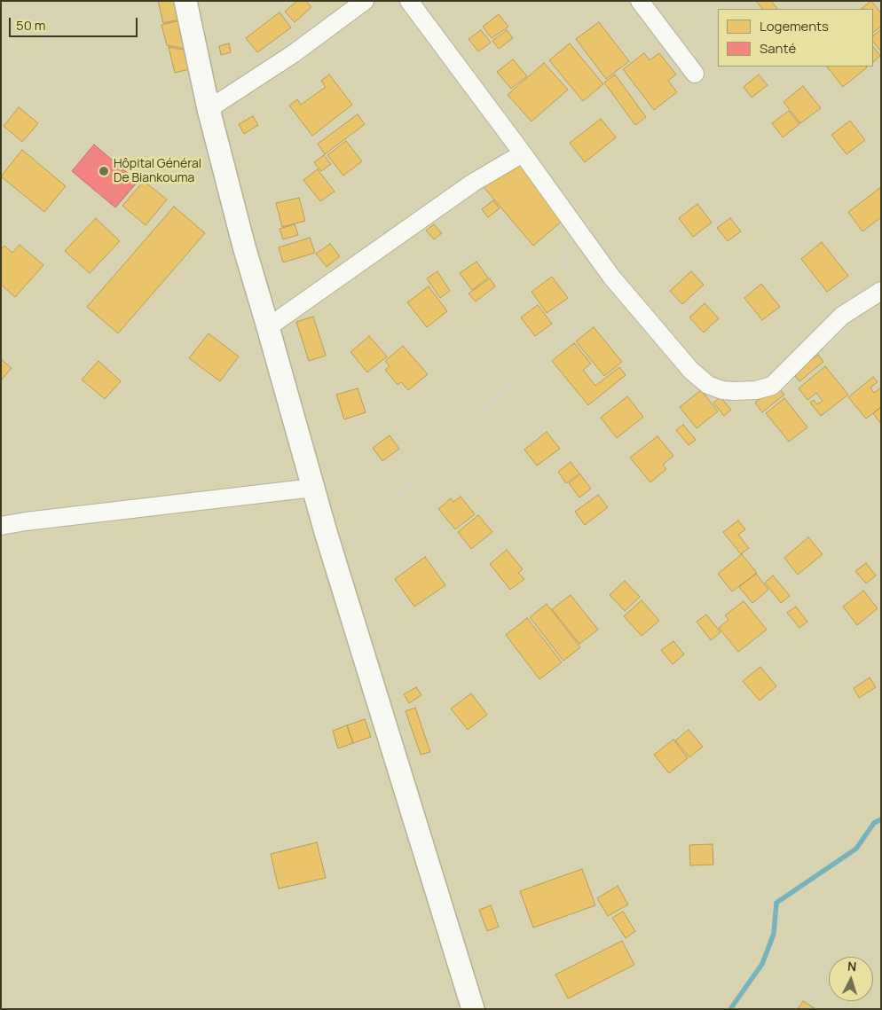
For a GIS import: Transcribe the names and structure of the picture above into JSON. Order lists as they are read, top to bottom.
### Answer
{
  "places": ["Hôpital Général De Biankouma"],
  "legend": ["Logements", "Santé"],
  "scale_bar": "50 m",
  "north": "top"
}
